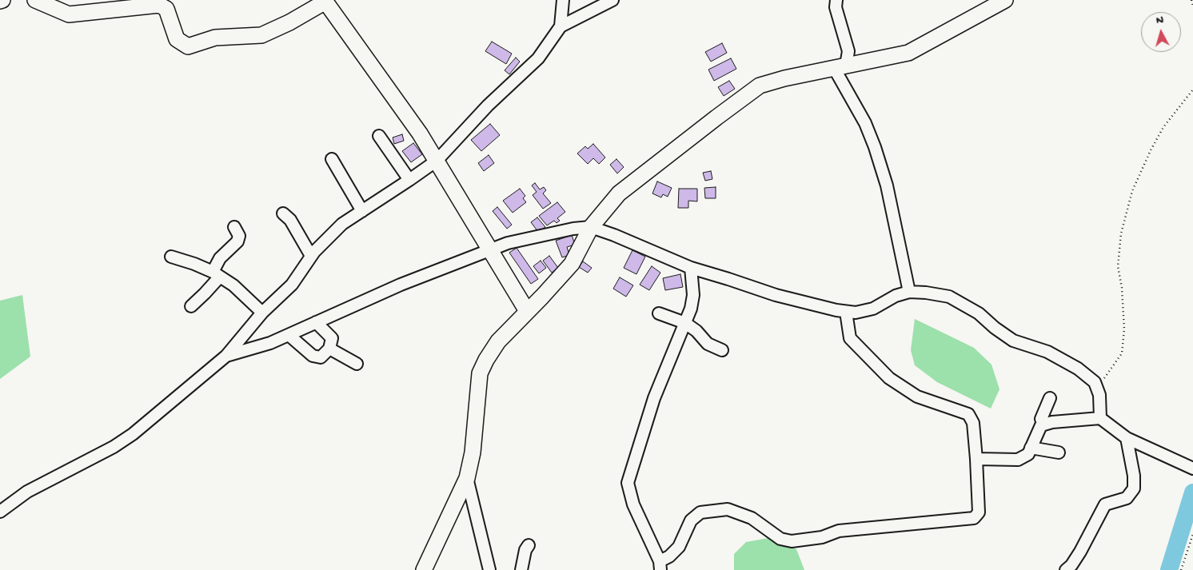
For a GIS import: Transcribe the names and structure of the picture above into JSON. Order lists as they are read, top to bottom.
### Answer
{
  "north": "top"
}
